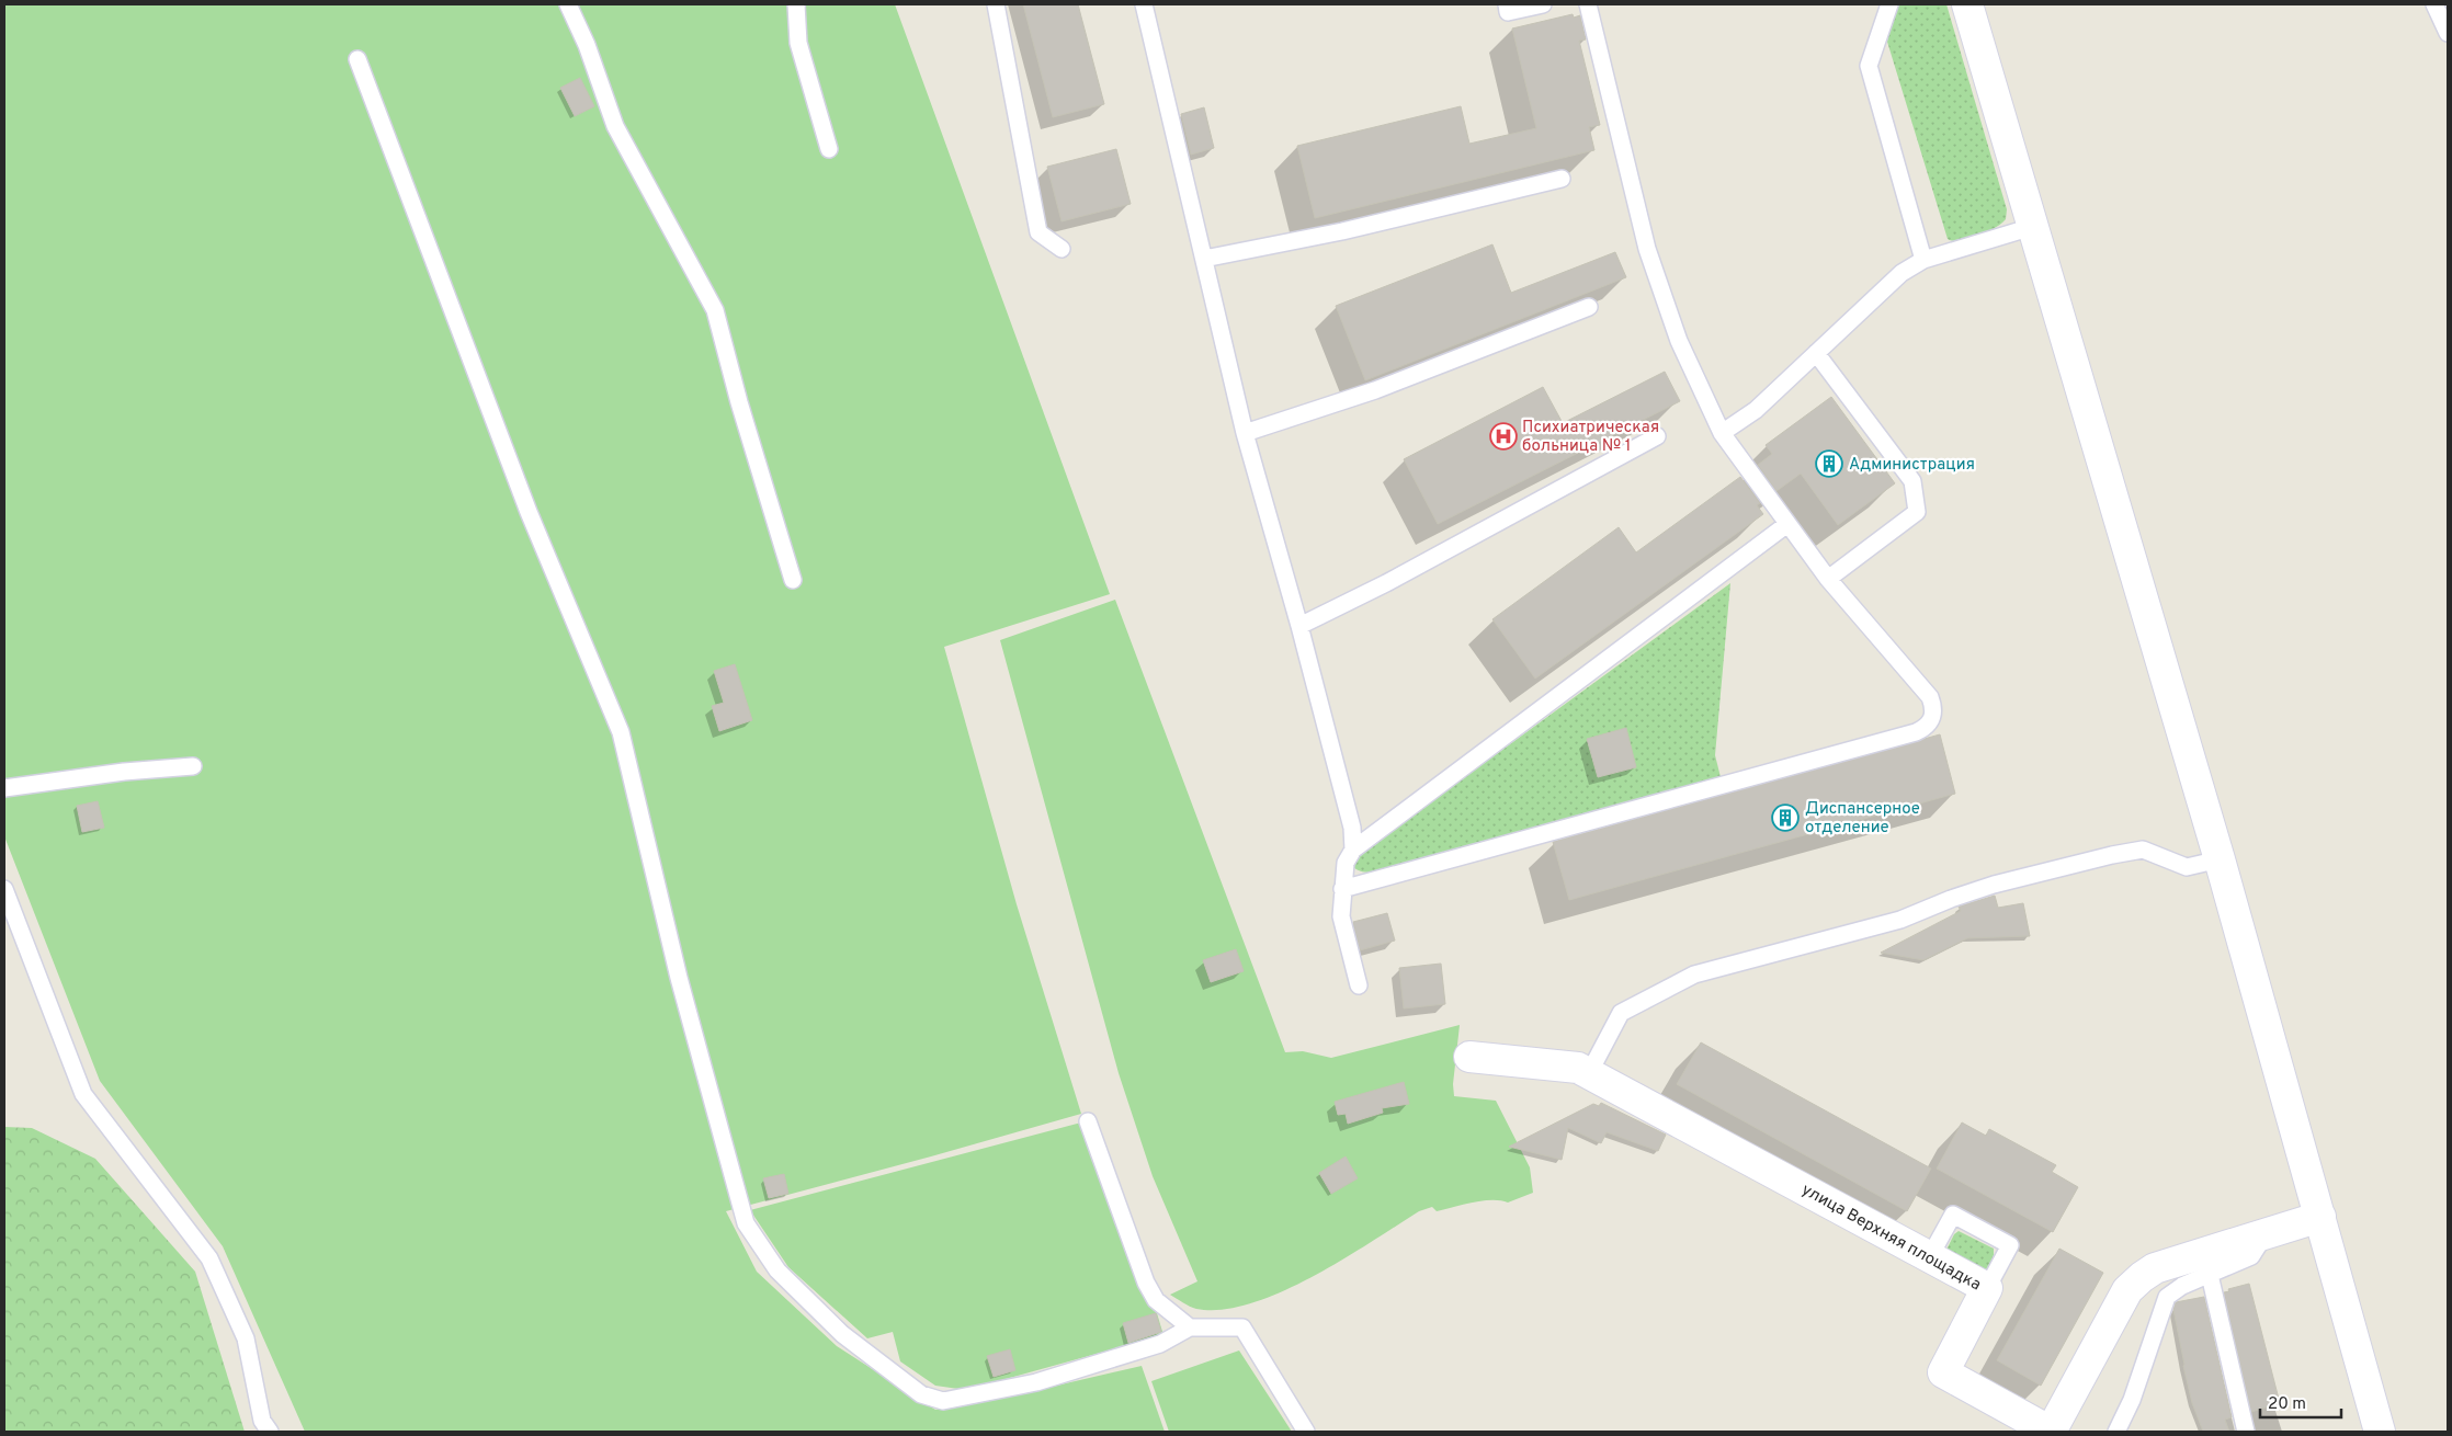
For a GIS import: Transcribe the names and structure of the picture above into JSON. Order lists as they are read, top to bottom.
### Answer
{
  "streets": {
    "street": ["улица Верхняя площадка"]
  },
  "places": {
    "hospital": ["Психиатрическая больница № 1"],
    "building": ["Администрация", "Диспансерное отделение"]
  },
  "scale_bar": "20 m"
}
